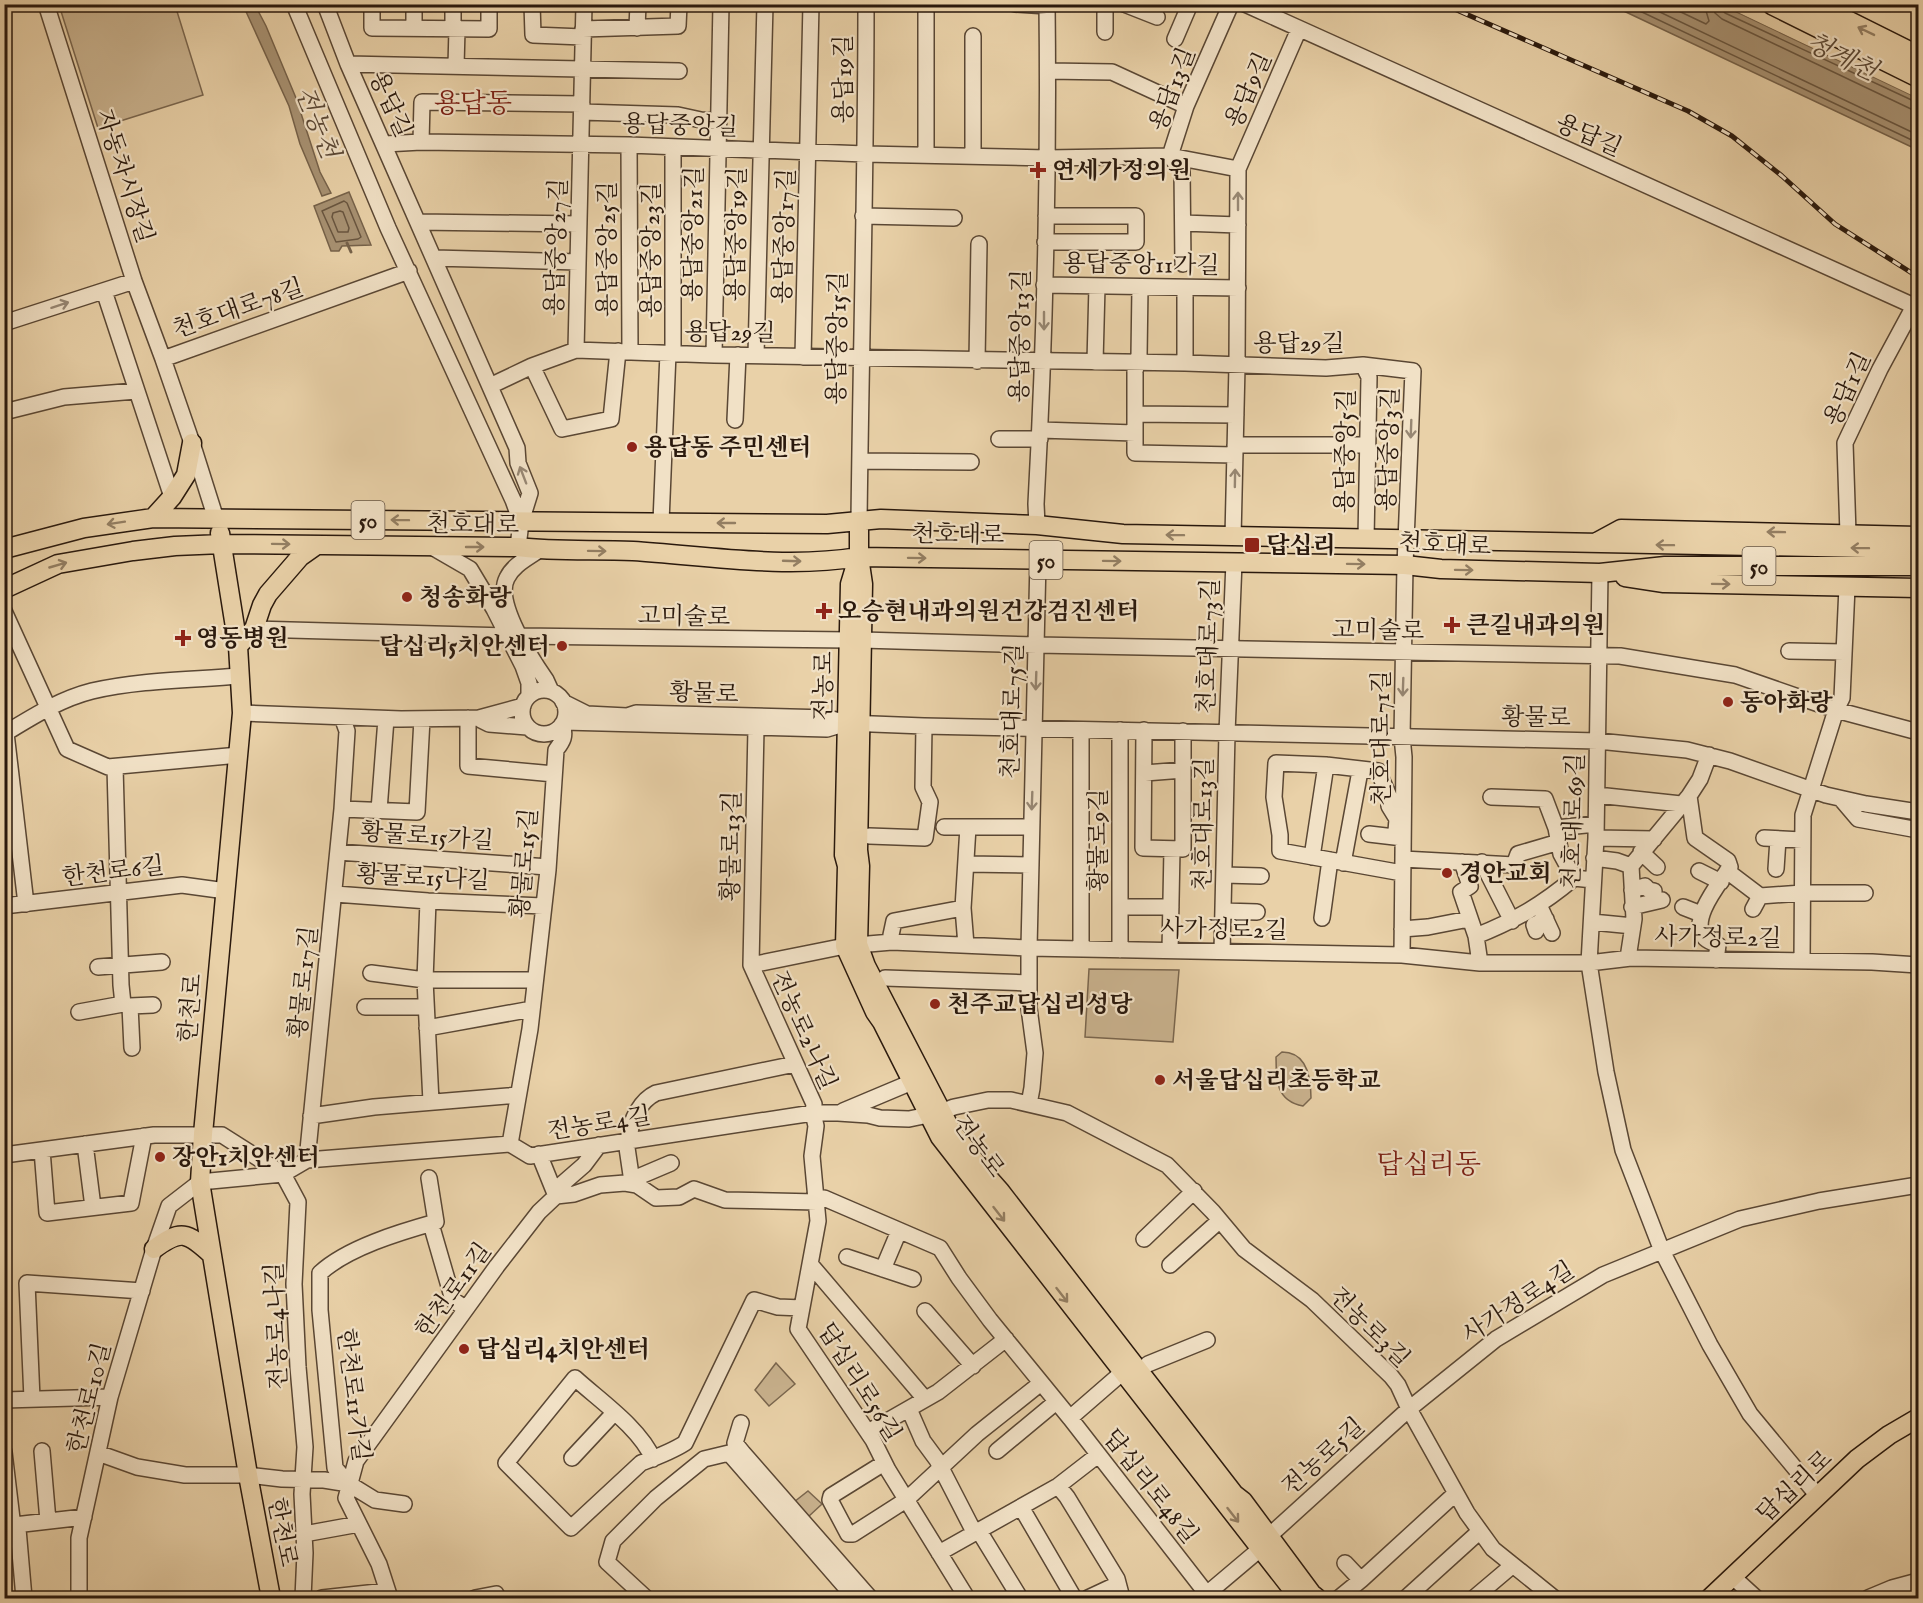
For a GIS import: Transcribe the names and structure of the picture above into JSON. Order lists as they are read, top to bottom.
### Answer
{
  "streets": {
    "main road": [
      "천호대로78길",
      "용답중앙15길",
      "50",
      "천호대로",
      "전농로",
      "한천로",
      "답십리로"
    ],
    "street": [
      "용답19길",
      "용답13길",
      "용답9길",
      "용답길",
      "용답중앙길",
      "자동차시장길",
      "용답중앙21길",
      "용답중앙19길",
      "용답중앙17길",
      "용답중앙27길",
      "용답중앙25길",
      "용답중앙23길",
      "용답중앙11가길",
      "용답29길",
      "용답중앙13길",
      "용답1길",
      "용답중앙3길",
      "용답중앙5길",
      "고미술로",
      "천호대로73길",
      "황물로",
      "천호대로75길",
      "천호대로71길",
      "천호대로69길",
      "천호대로13길",
      "황물로15가길",
      "황물로9길",
      "황물로13길",
      "황물로15길",
      "한천로6길",
      "황물로15나길",
      "사가정로2길",
      "황물로17길",
      "전농로2나길",
      "전농로4길",
      "한천로11길",
      "사가정로4길",
      "전농로4나길",
      "전농로3길",
      "답십리로56길",
      "한천로11가길",
      "한천로10길",
      "전농로5길",
      "답십리로48길"
    ]
  },
  "crossings": [
    ["용답19길", "용답중앙길"],
    ["용답19길", "용답중앙15길"],
    ["용답13길", "용답중앙길"],
    ["용답9길", "용답길"],
    ["용답9길", "용답중앙길"],
    ["용답길", "용답중앙길"],
    ["용답길", "용답29길"],
    ["용답길", "용답1길"],
    ["용답길", "천호대로"],
    ["용답중앙길", "용답중앙21길"],
    ["용답중앙길", "용답중앙19길"],
    ["용답중앙길", "용답중앙17길"],
    ["용답중앙길", "용답중앙27길"],
    ["용답중앙길", "용답중앙25길"],
    ["용답중앙길", "용답중앙23길"],
    ["용답중앙길", "용답중앙13길"],
    ["용답중앙길", "용답중앙15길"],
    ["자동차시장길", "천호대로78길"],
    ["용답중앙21길", "용답29길"],
    ["용답중앙19길", "용답29길"],
    ["용답중앙17길", "용답29길"],
    ["용답중앙27길", "용답29길"],
    ["용답중앙25길", "용답29길"],
    ["용답중앙23길", "용답29길"],
    ["용답중앙23길", "천호대로"],
    ["용답중앙11가길", "용답중앙13길"],
    ["천호대로78길", "천호대로"],
    ["천호대로78길", "한천로"],
    ["용답29길", "용답중앙13길"],
    ["용답29길", "용답중앙15길"],
    ["용답29길", "용답중앙3길"],
    ["용답29길", "용답중앙5길"],
    ["용답중앙13길", "천호대로"],
    ["용답중앙15길", "천호대로"],
    ["용답중앙15길", "전농로"],
    ["용답중앙3길", "천호대로"],
    ["용답중앙3길", "천호대로71길"],
    ["용답중앙5길", "천호대로"],
    ["천호대로", "천호대로73길"],
    ["천호대로", "전농로"],
    ["천호대로", "천호대로75길"],
    ["천호대로", "천호대로71길"],
    ["천호대로", "천호대로69길"],
    ["천호대로", "한천로"],
    ["고미술로", "천호대로73길"],
    ["고미술로", "전농로"],
    ["고미술로", "천호대로75길"],
    ["고미술로", "천호대로71길"],
    ["고미술로", "천호대로69길"],
    ["천호대로73길", "황물로"],
    ["천호대로73길", "천호대로13길"],
    ["전농로", "황물로"],
    ["전농로", "사가정로2길"],
    ["전농로", "전농로4길"],
    ["전농로", "전농로3길"],
    ["전농로", "전농로5길"],
    ["황물로", "천호대로75길"],
    ["황물로", "천호대로71길"],
    ["황물로", "천호대로69길"],
    ["황물로", "천호대로13길"],
    ["황물로", "황물로9길"],
    ["황물로", "황물로13길"],
    ["황물로", "황물로15길"],
    ["천호대로75길", "사가정로2길"],
    ["천호대로75길", "전농로3길"],
    ["천호대로71길", "사가정로2길"],
    ["천호대로69길", "사가정로2길"],
    ["천호대로13길", "사가정로2길"],
    ["황물로15가길", "황물로15길"],
    ["황물로15가길", "황물로17길"],
    ["황물로9길", "사가정로2길"],
    ["황물로13길", "사가정로2길"],
    ["황물로13길", "전농로2나길"],
    ["황물로15길", "황물로15나길"],
    ["황물로15길", "전농로4길"],
    ["한천로6길", "한천로"],
    ["황물로15나길", "황물로17길"],
    ["사가정로2길", "전농로2나길"],
    ["황물로17길", "전농로4길"],
    ["한천로", "전농로4길"],
    ["한천로", "한천로10길"],
    ["전농로2나길", "전농로4길"],
    ["전농로2나길", "답십리로56길"],
    ["전농로4길", "한천로11길"],
    ["전농로4길", "전농로4나길"],
    ["전농로4길", "전농로3길"],
    ["전농로4길", "답십리로56길"],
    ["전농로4길", "한천로10길"],
    ["한천로11길", "한천로11가길"],
    ["사가정로4길", "전농로3길"],
    ["사가정로4길", "전농로5길"],
    ["전농로3길", "전농로5길"],
    ["답십리로56길", "답십리로48길"]
  ],
  "one_way": ["용답중앙3길"],
  "districts": ["용답동", "답십리동"],
  "water": ["청계천", "전농천"],
  "places": {
    "health": [
      "연세가정의원",
      "오승현내과의원건강검진센터",
      "큰길내과의원",
      "영동병원"
    ],
    "other": [
      "용답동 주민센터",
      "청송화랑",
      "답십리5치안센터",
      "동아화랑",
      "경안교회",
      "천주교답십리성당",
      "서울답십리초등학교",
      "장안1치안센터",
      "답십리4치안센터"
    ],
    "transit": ["답십리"]
  }
}
